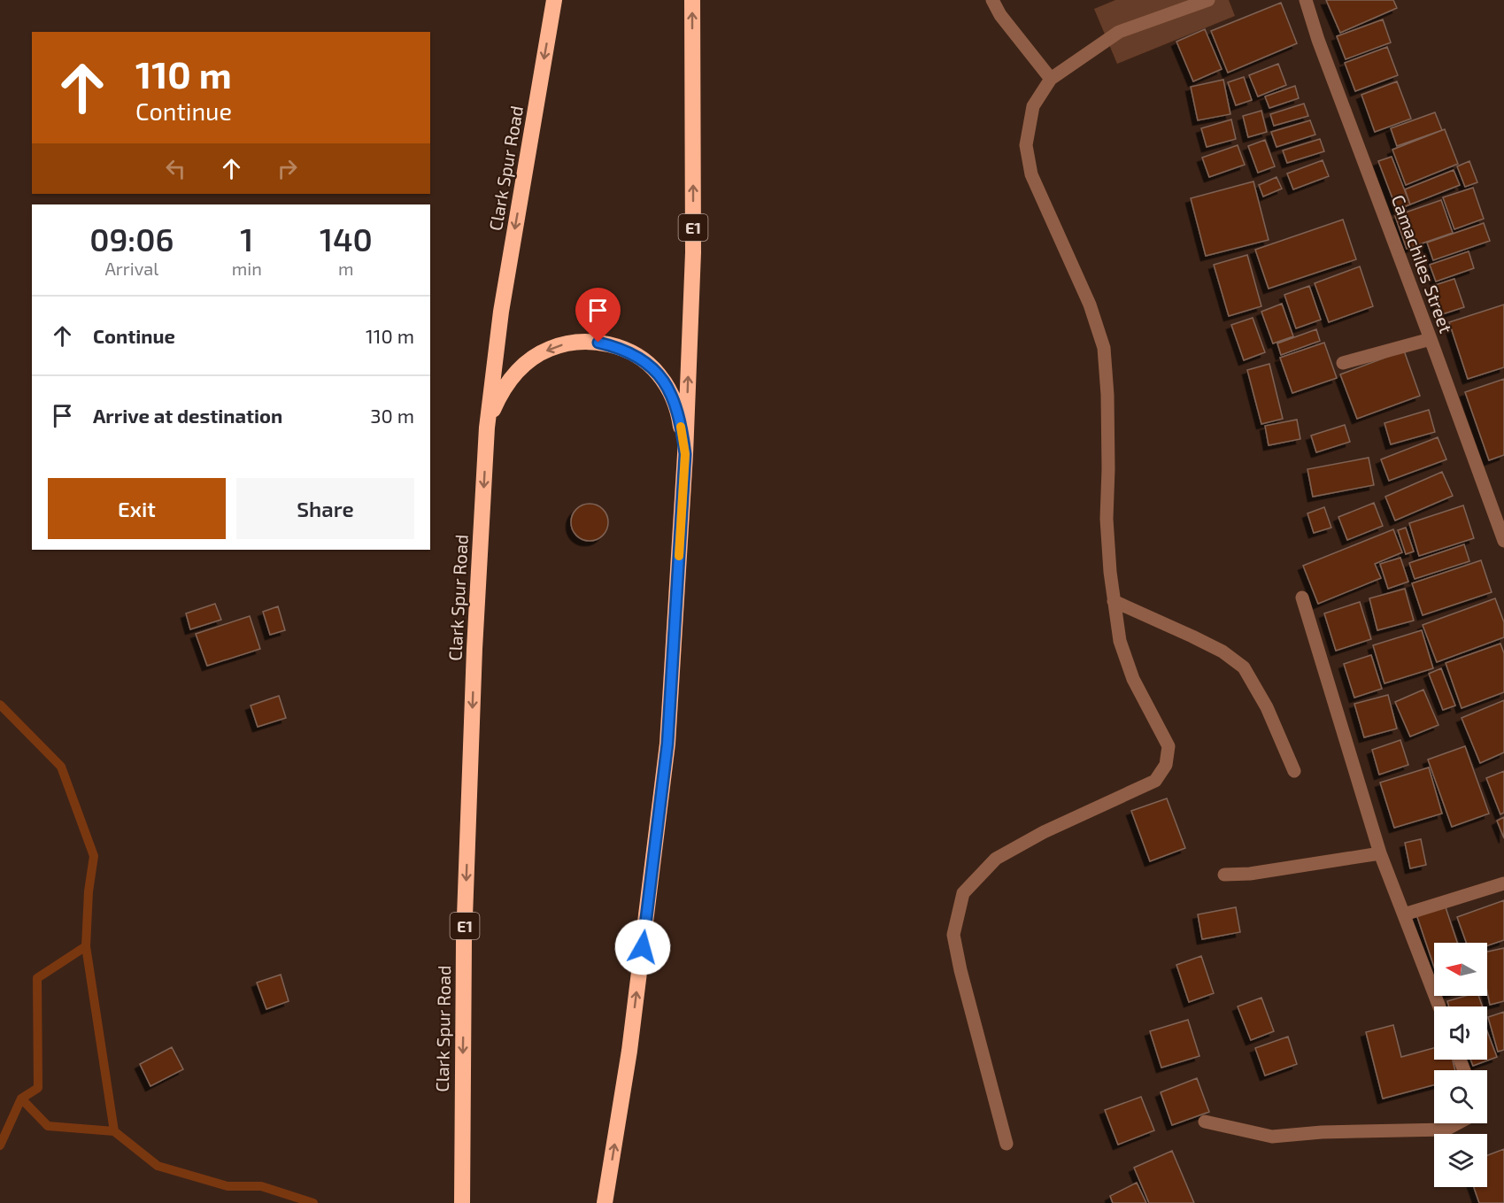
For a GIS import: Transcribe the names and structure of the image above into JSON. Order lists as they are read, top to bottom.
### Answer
{
  "streets": {
    "highway": ["Clark Spur Road", "E1"],
    "street": ["Camachiles Street"]
  },
  "one_way": ["Clark Spur Road"],
  "north": "left",
  "page": {
    "turn": ["110 m", "Continue"],
    "eta": [
      "09:06",
      "Arrival",
      "1",
      "min",
      "140",
      "m"
    ],
    "list": [
      {
        "name": "Continue",
        "value": "110 m"
      },
      {
        "name": "Arrive at destination",
        "value": "30 m"
      }
    ],
    "buttons": ["Exit", "Share"]
  }
}
